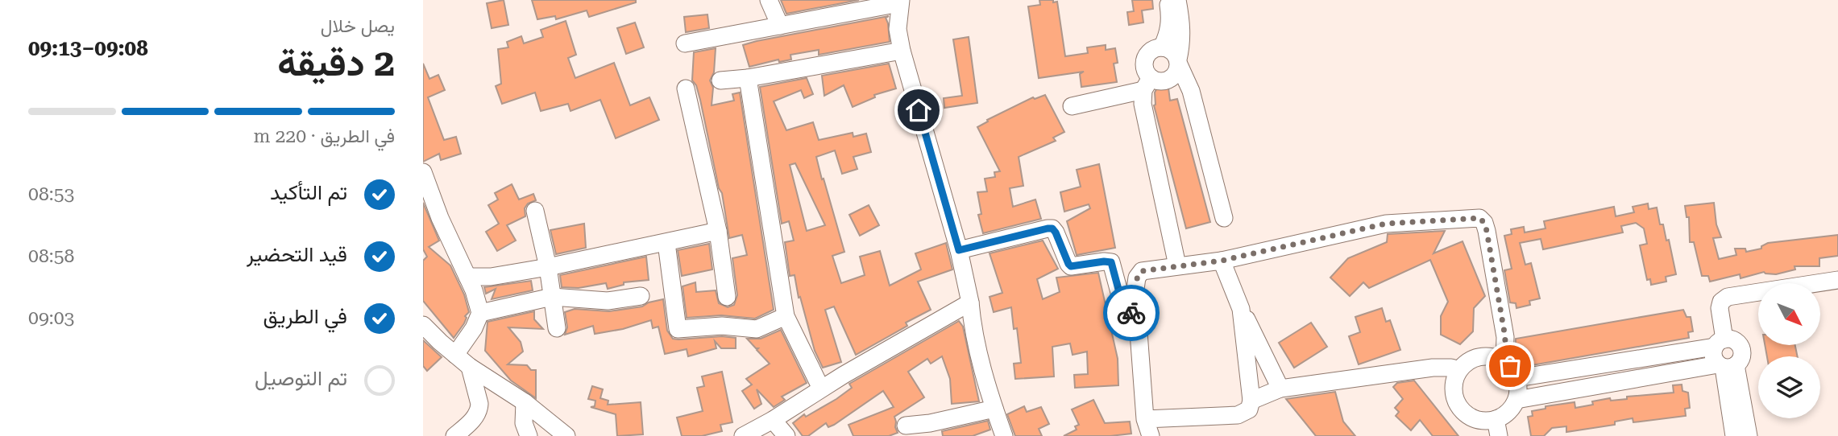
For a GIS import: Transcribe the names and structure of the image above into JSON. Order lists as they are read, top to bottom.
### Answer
{
  "north": "bottom right",
  "page": {
    "heading": ["2 دقيقة", "يصل خلال", "09:08–09:13"],
    "bar": "في الطريق · 220 m",
    "list": [
      ["تم التأكيد", "08:53"],
      ["قيد التحضير", "08:58"],
      ["في الطريق", "09:03"],
      "تم التوصيل"
    ]
  }
}
